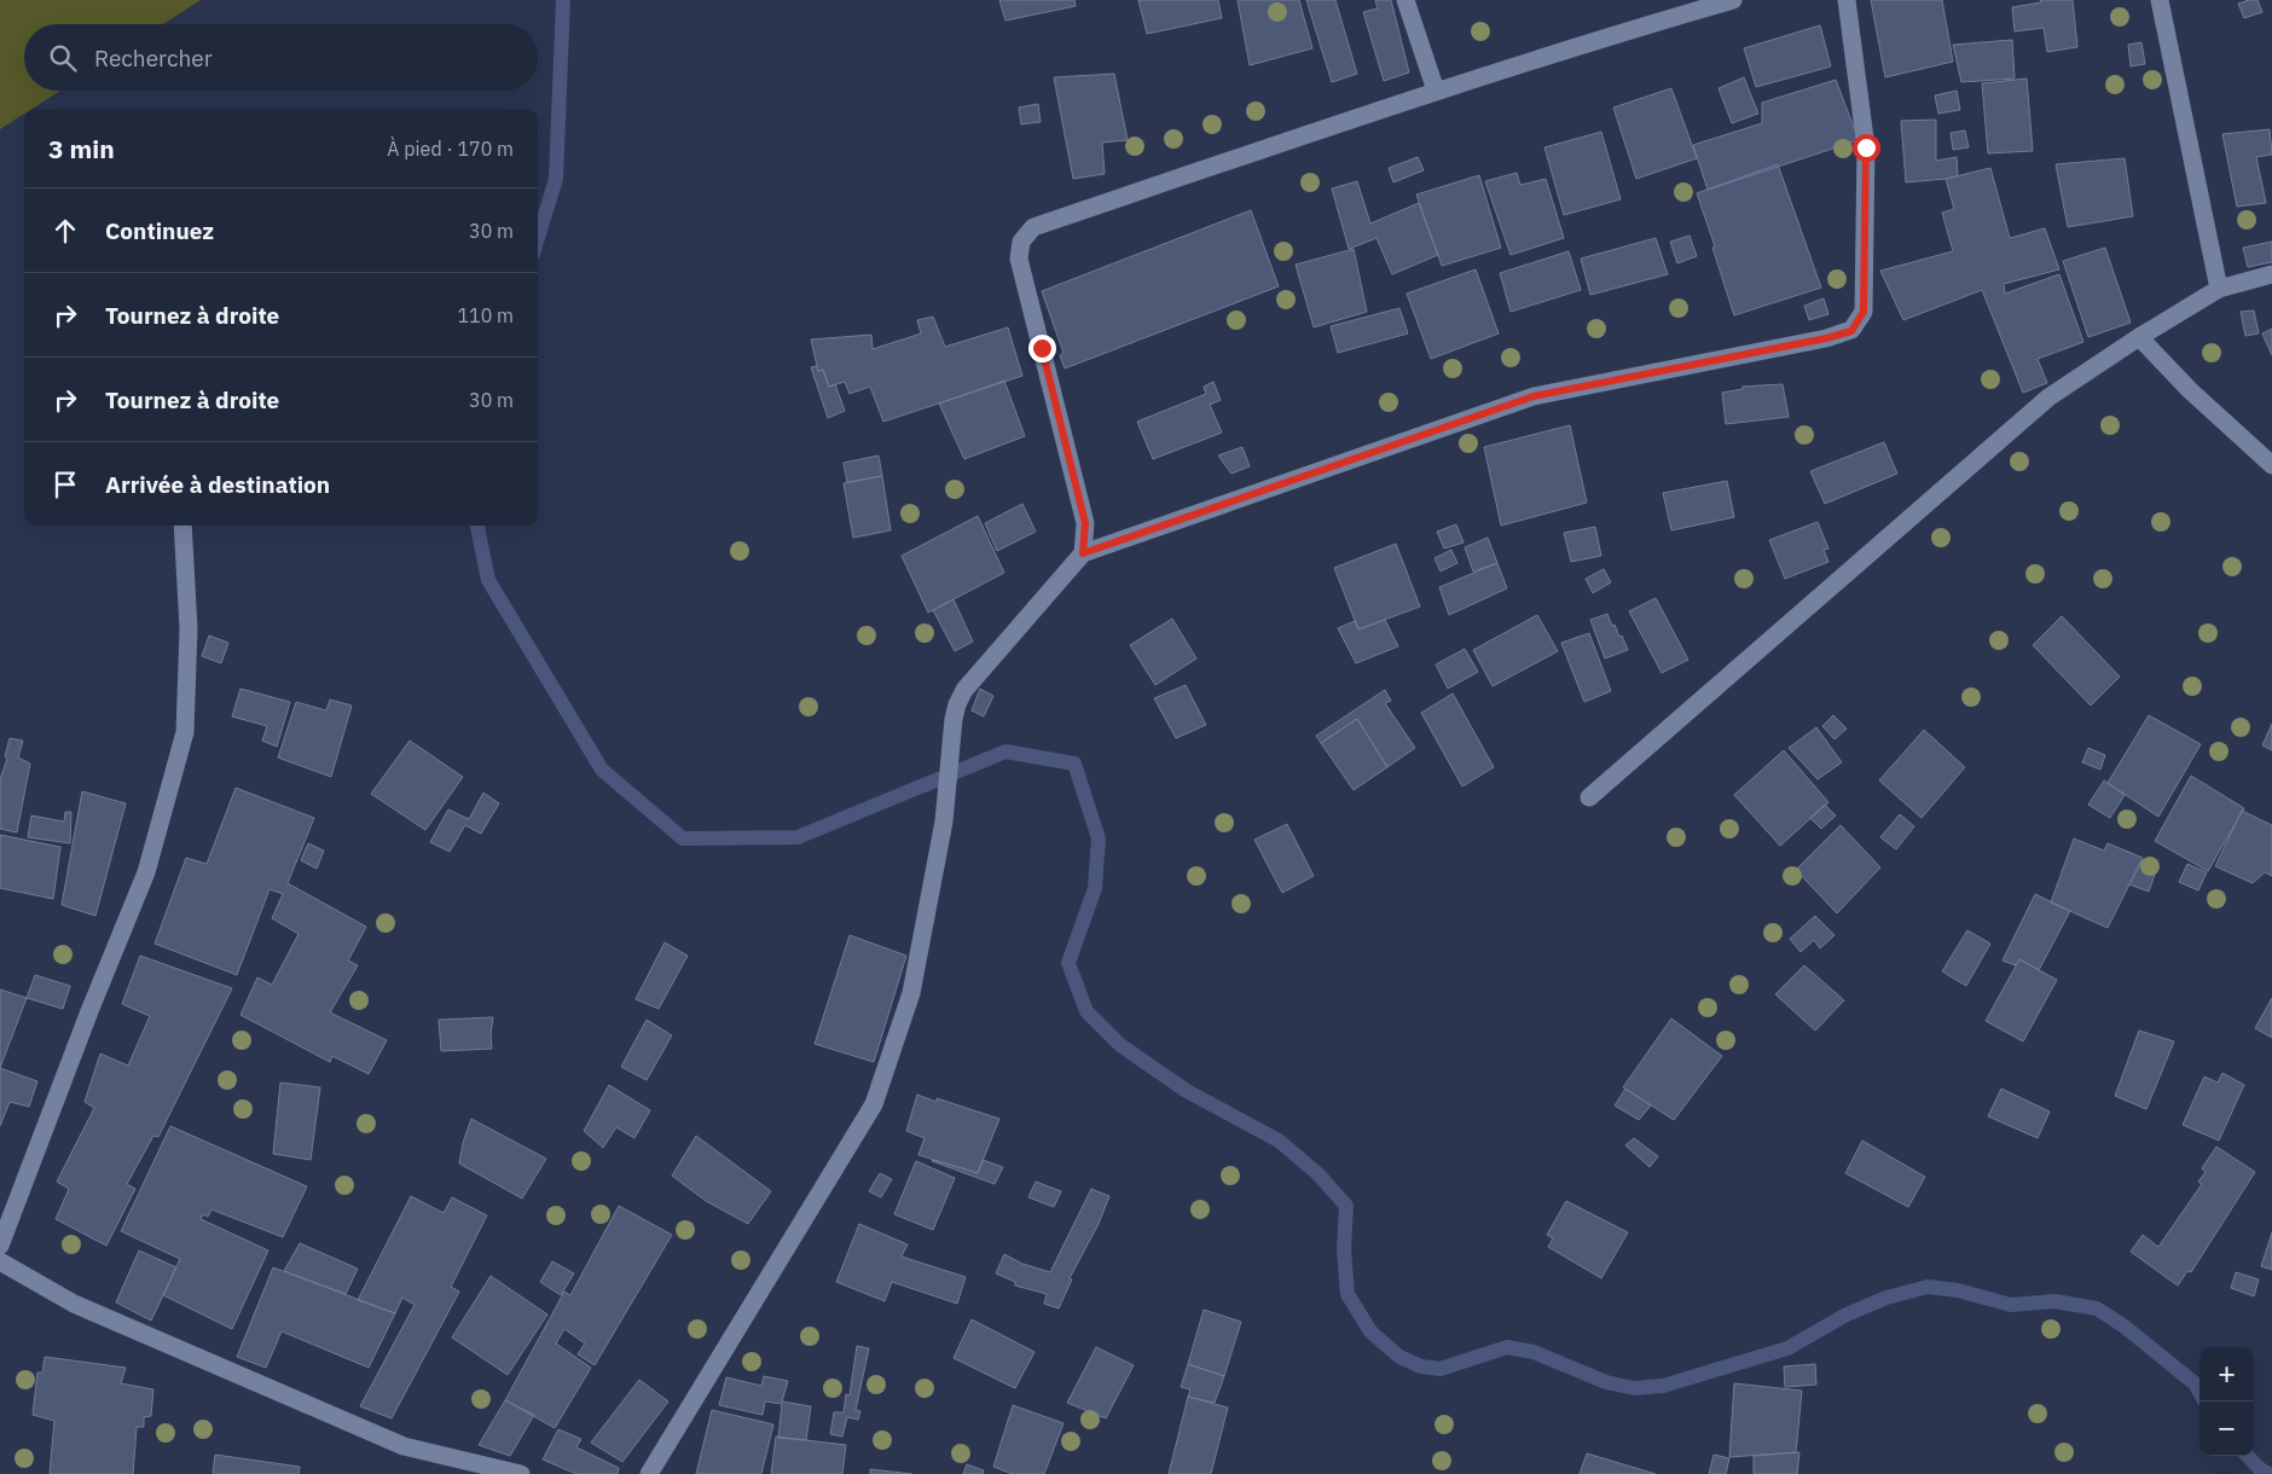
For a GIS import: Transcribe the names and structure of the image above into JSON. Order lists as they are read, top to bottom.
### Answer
{
  "page": {
    "search": "Rechercher",
    "heading": ["3 min", "À pied · 170 m"],
    "list": [
      ["Continuez", "30 m"],
      ["Tournez à droite", "110 m"],
      ["Tournez à droite", "30 m"],
      "Arrivée à destination"
    ],
    "map_buttons": ["+", "−"]
  }
}
